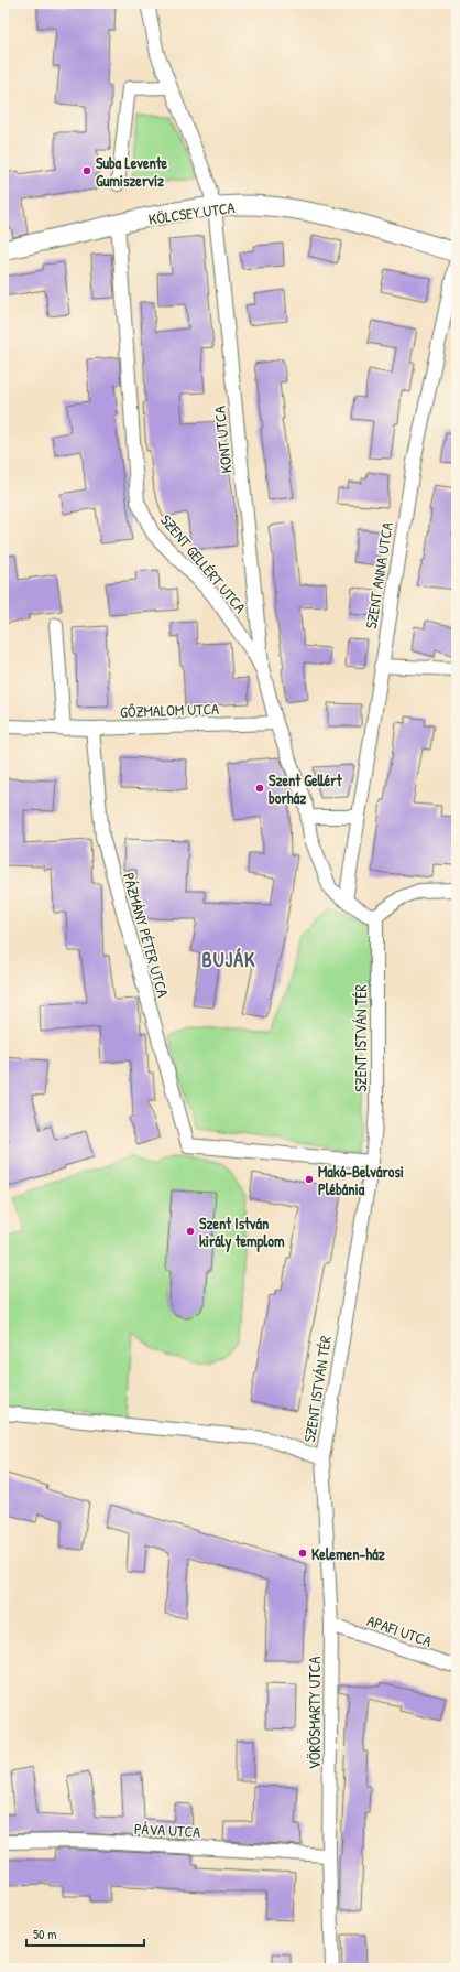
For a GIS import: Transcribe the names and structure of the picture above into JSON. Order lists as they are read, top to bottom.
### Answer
{
  "streets": {
    "main road": ["KÖLCSEY UTCA"],
    "street": [
      "KONT UTCA",
      "SZENT GELLÉRT UTCA",
      "SZENT ANNA UTCA",
      "GŐZMALOM UTCA",
      "PÁZMÁNY PÉTER UTCA",
      "SZENT ISTVÁN TÉR",
      "APAFI UTCA",
      "VÖRÖSMARTY UTCA",
      "PÁVA UTCA"
    ]
  },
  "crossings": [
    ["KÖLCSEY UTCA", "KONT UTCA"],
    ["KÖLCSEY UTCA", "SZENT GELLÉRT UTCA"],
    ["KONT UTCA", "SZENT GELLÉRT UTCA"],
    ["SZENT GELLÉRT UTCA", "SZENT ANNA UTCA"],
    ["SZENT GELLÉRT UTCA", "GŐZMALOM UTCA"],
    ["SZENT GELLÉRT UTCA", "SZENT ISTVÁN TÉR"],
    ["GŐZMALOM UTCA", "PÁZMÁNY PÉTER UTCA"],
    ["PÁZMÁNY PÉTER UTCA", "SZENT ISTVÁN TÉR"],
    ["SZENT ISTVÁN TÉR", "VÖRÖSMARTY UTCA"],
    ["APAFI UTCA", "VÖRÖSMARTY UTCA"],
    ["VÖRÖSMARTY UTCA", "PÁVA UTCA"]
  ],
  "districts": ["BUJÁK"],
  "places": [
    "Suba Levente Gumiszervíz",
    "Szent Gellért borház",
    "Makó-Belvárosi Plébánia",
    "Szent István király templom",
    "Kelemen-ház"
  ],
  "scale_bar": "50 m"
}
